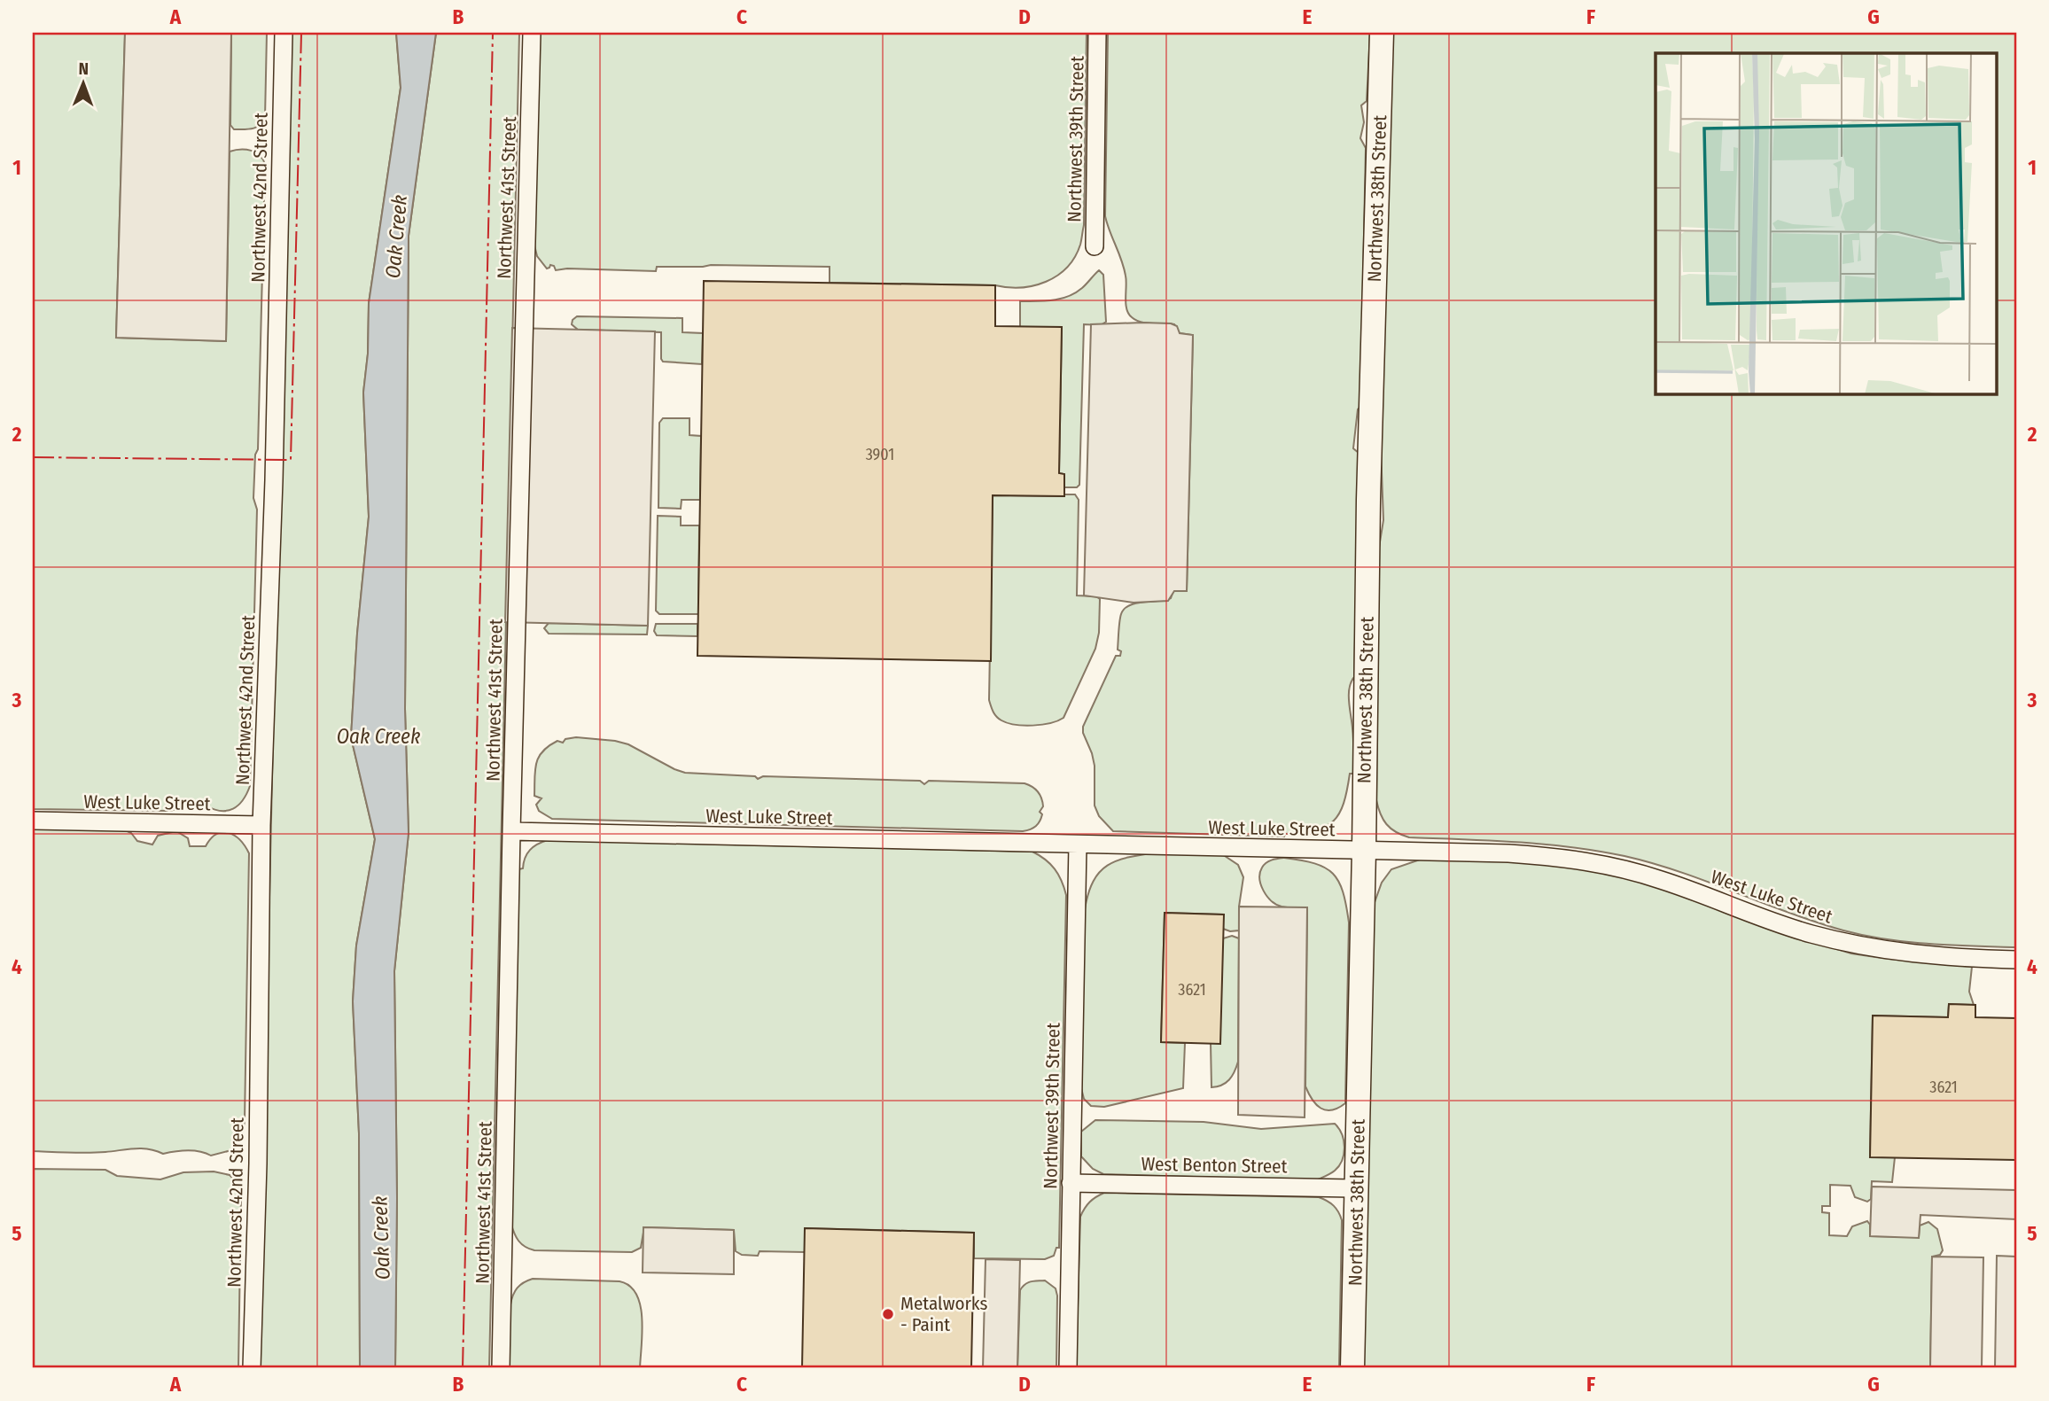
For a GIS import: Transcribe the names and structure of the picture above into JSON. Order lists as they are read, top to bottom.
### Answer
{
  "streets": {
    "street": [
      "Northwest 39th Street",
      "Northwest 42nd Street",
      "Northwest 41st Street",
      "Northwest 38th Street",
      "West Luke Street",
      "West Benton Street"
    ]
  },
  "crossings": [
    ["Northwest 39th Street", "West Luke Street"],
    ["Northwest 39th Street", "West Benton Street"],
    ["Northwest 42nd Street", "West Luke Street"],
    ["Northwest 41st Street", "West Luke Street"],
    ["Northwest 38th Street", "West Luke Street"],
    ["Northwest 38th Street", "West Benton Street"]
  ],
  "water": ["Oak Creek"],
  "places": ["Metalworks - Paint"],
  "house_numbers": ["3901", "3621", "3621"],
  "north": "top",
  "grid": {
    "columns": [
      "A",
      "B",
      "C",
      "D",
      "E",
      "F",
      "G"
    ],
    "rows": [
      "1",
      "2",
      "3",
      "4",
      "5"
    ]
  }
}
